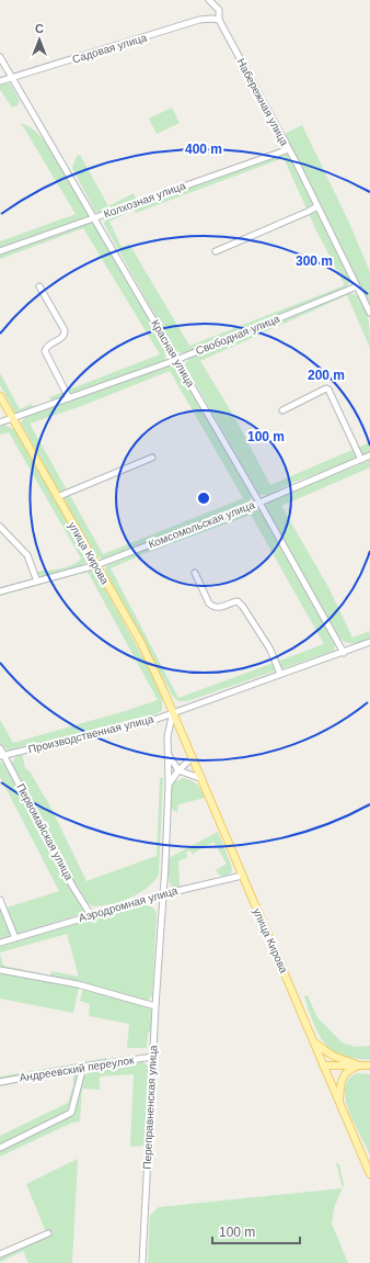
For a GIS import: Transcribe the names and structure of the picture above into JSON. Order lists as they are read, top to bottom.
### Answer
{
  "streets": {
    "main road": ["улица Кирова"],
    "street": [
      "Садовая улица",
      "Набережная улица",
      "Колхозная улица",
      "Свободная улица",
      "Красная улица",
      "Комсомольская улица",
      "Производственная улица",
      "Первомайская улица",
      "Аэродромная улица",
      "Андреевский переулок",
      "Переправненская улица"
    ]
  },
  "crossings": [
    ["Садовая улица", "Набережная улица"],
    ["Садовая улица", "Красная улица"],
    ["Набережная улица", "Колхозная улица"],
    ["Набережная улица", "Свободная улица"],
    ["Колхозная улица", "Красная улица"],
    ["Свободная улица", "Красная улица"],
    ["Свободная улица", "улица Кирова"],
    ["Красная улица", "Комсомольская улица"],
    ["Красная улица", "Производственная улица"],
    ["Комсомольская улица", "улица Кирова"],
    ["улица Кирова", "Производственная улица"],
    ["улица Кирова", "Аэродромная улица"],
    ["Производственная улица", "Первомайская улица"],
    ["Первомайская улица", "Аэродромная улица"],
    ["Аэродромная улица", "Переправненская улица"],
    ["Андреевский переулок", "Переправненская улица"]
  ],
  "scale_bar": "100 m",
  "north": "top",
  "rings": [
    "400 m",
    "300 m",
    "200 m",
    "100 m"
  ]
}
